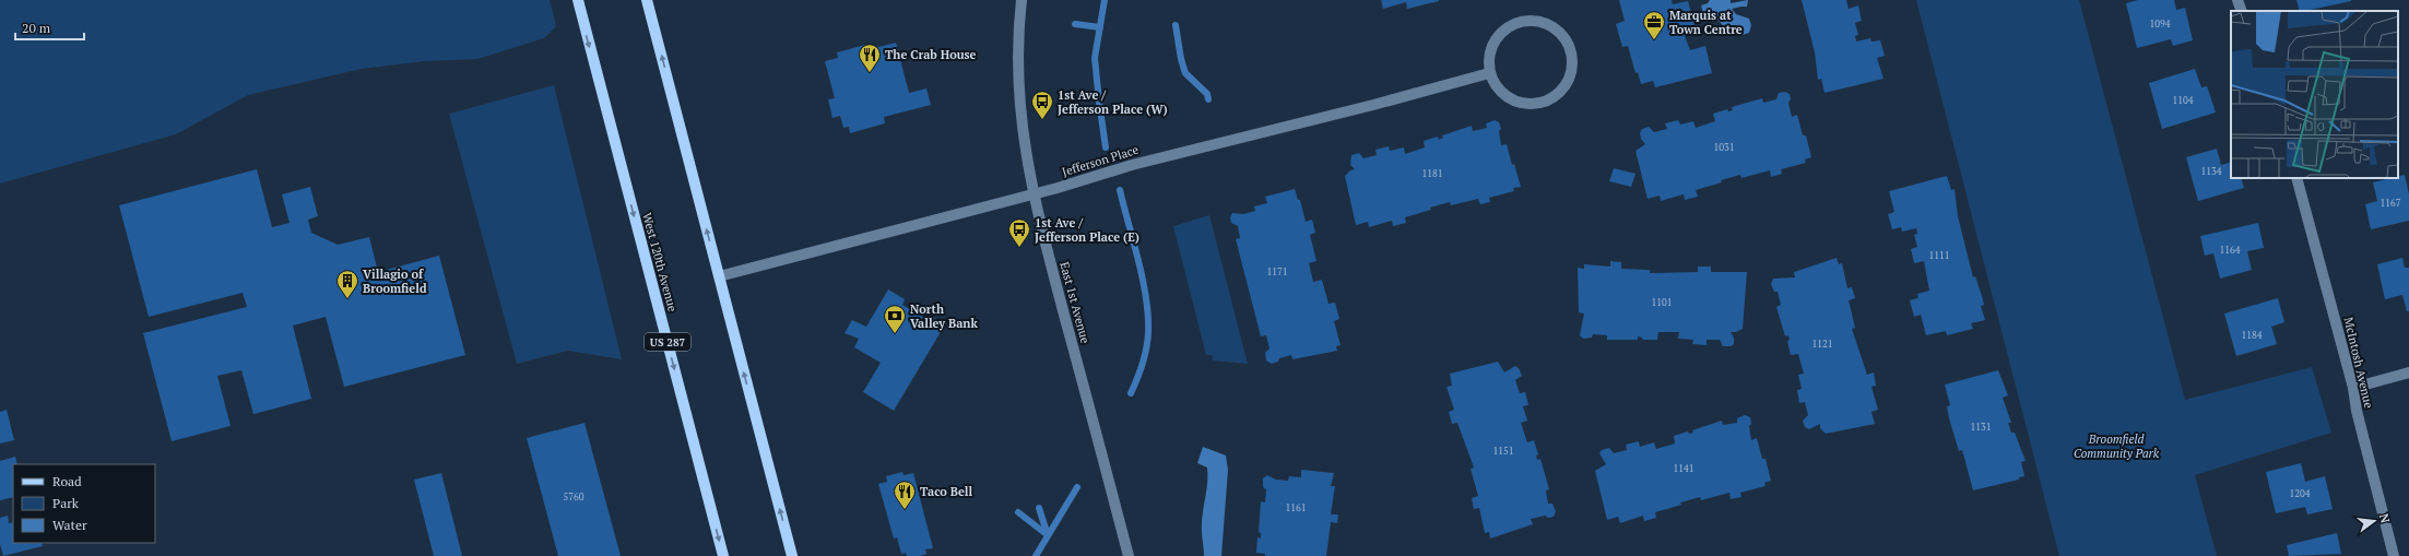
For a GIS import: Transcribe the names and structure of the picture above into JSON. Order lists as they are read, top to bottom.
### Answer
{
  "streets": {
    "main road": ["West 120th Avenue", "US 287"],
    "street": ["Jefferson Place", "East 1st Avenue", "McIntosh Avenue"]
  },
  "crossings": [
    ["Jefferson Place", "East 1st Avenue"]
  ],
  "parks": ["Broomfield Community Park"],
  "places": {
    "office": ["Marquis at Town Centre"],
    "restaurant": ["The Crab House", "Taco Bell"],
    "bus stop": ["1st Ave / Jefferson Place (W)", "1st Ave / Jefferson Place (E)"],
    "building": ["Villagio of Broomfield"],
    "bank": ["North Valley Bank"]
  },
  "house_numbers": [
    "1094",
    "1104",
    "1031",
    "1134",
    "1181",
    "1167",
    "1164",
    "1111",
    "1171",
    "1101",
    "1184",
    "1121",
    "1131",
    "1151",
    "1141",
    "1204",
    "5760",
    "1161"
  ],
  "legend": ["Road", "Park", "Water"],
  "scale_bar": "20 m",
  "north": "right"
}
